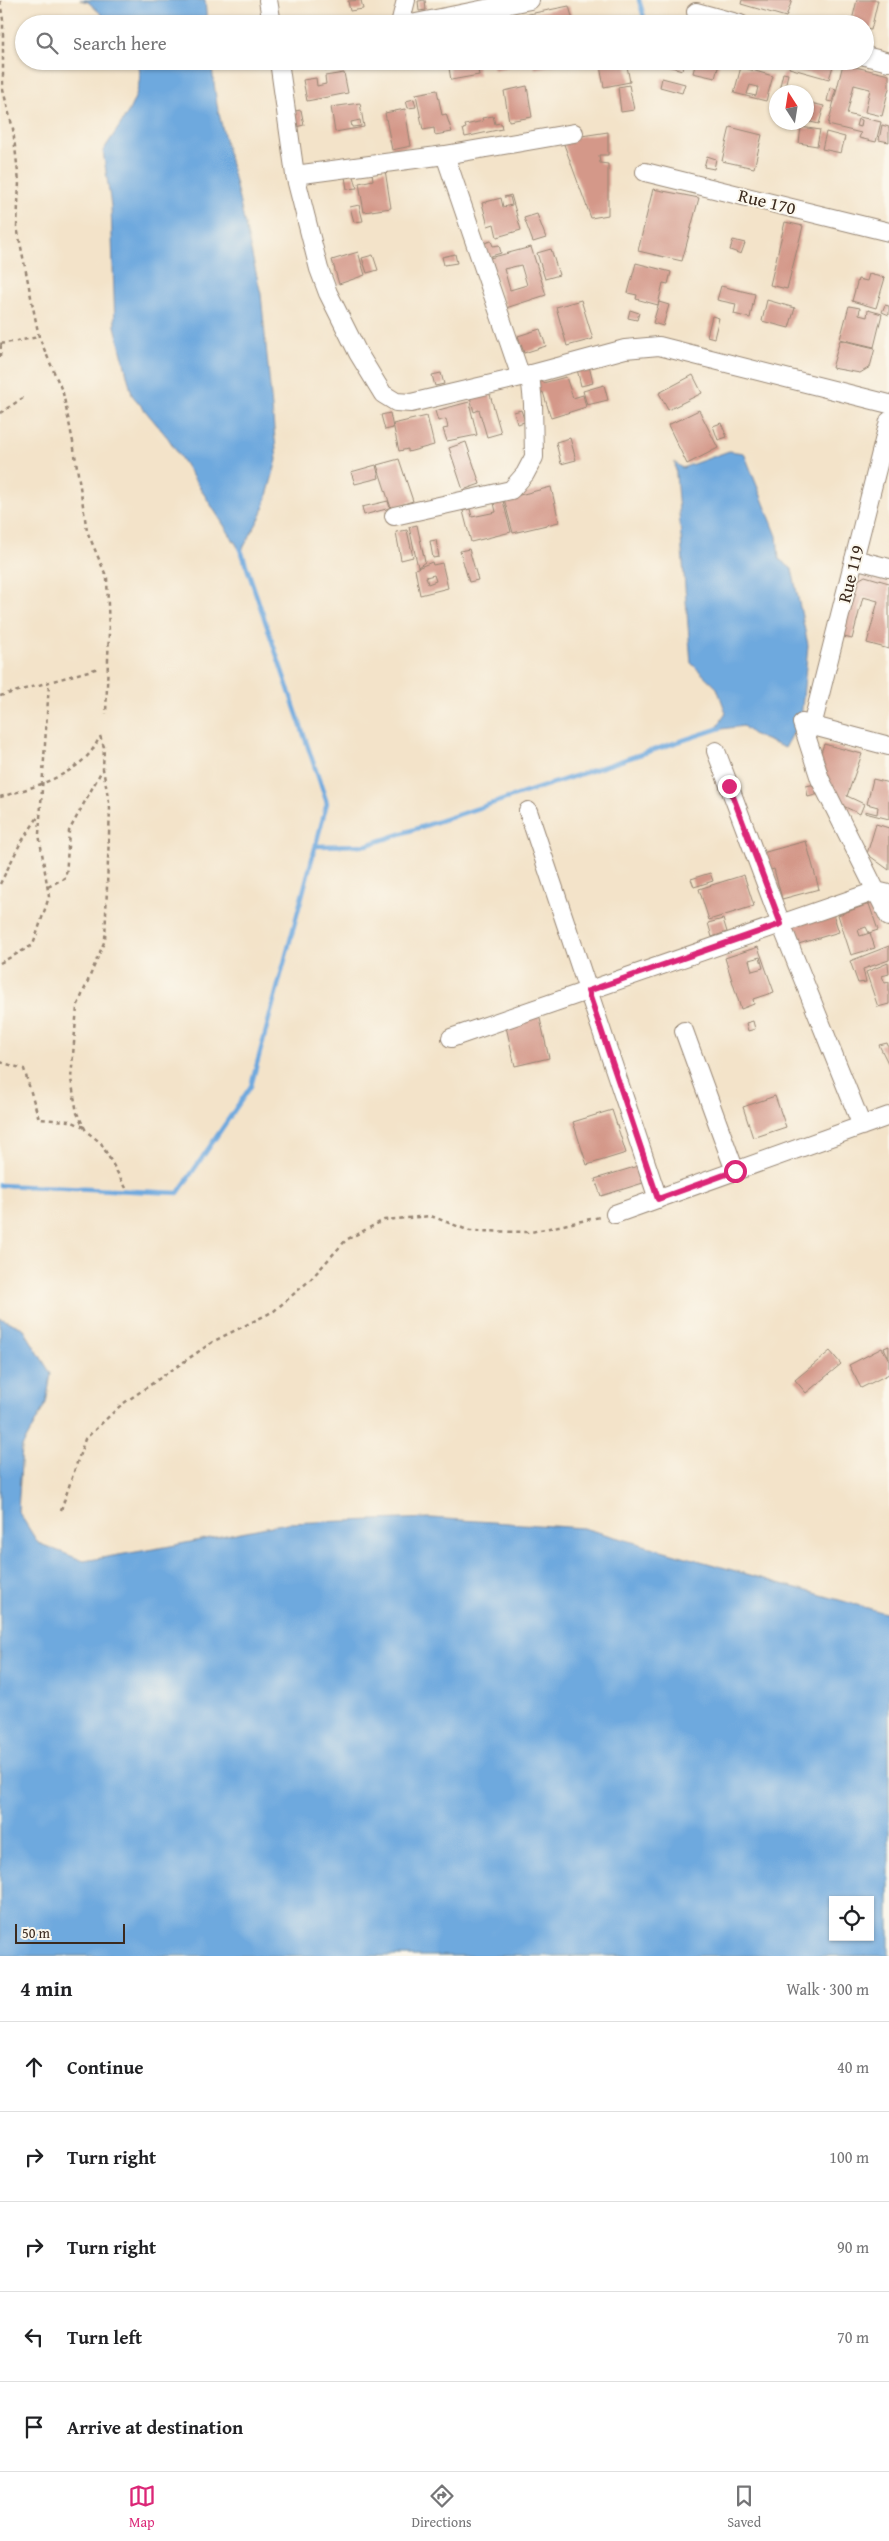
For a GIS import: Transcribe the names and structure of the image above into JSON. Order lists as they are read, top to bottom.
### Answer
{
  "streets": {
    "street": ["Rue 170", "Rue 119"]
  },
  "scale_bar": "50 m",
  "north": "top",
  "page": {
    "search": "Search here",
    "scale": "50 m",
    "heading": ["4 min", "Walk · 300 m"],
    "list": [
      ["Continue", "40 m"],
      ["Turn right", "100 m"],
      ["Turn right", "90 m"],
      ["Turn left", "70 m"],
      "Arrive at destination"
    ],
    "nav": ["Map", "Directions", "Saved"]
  }
}
